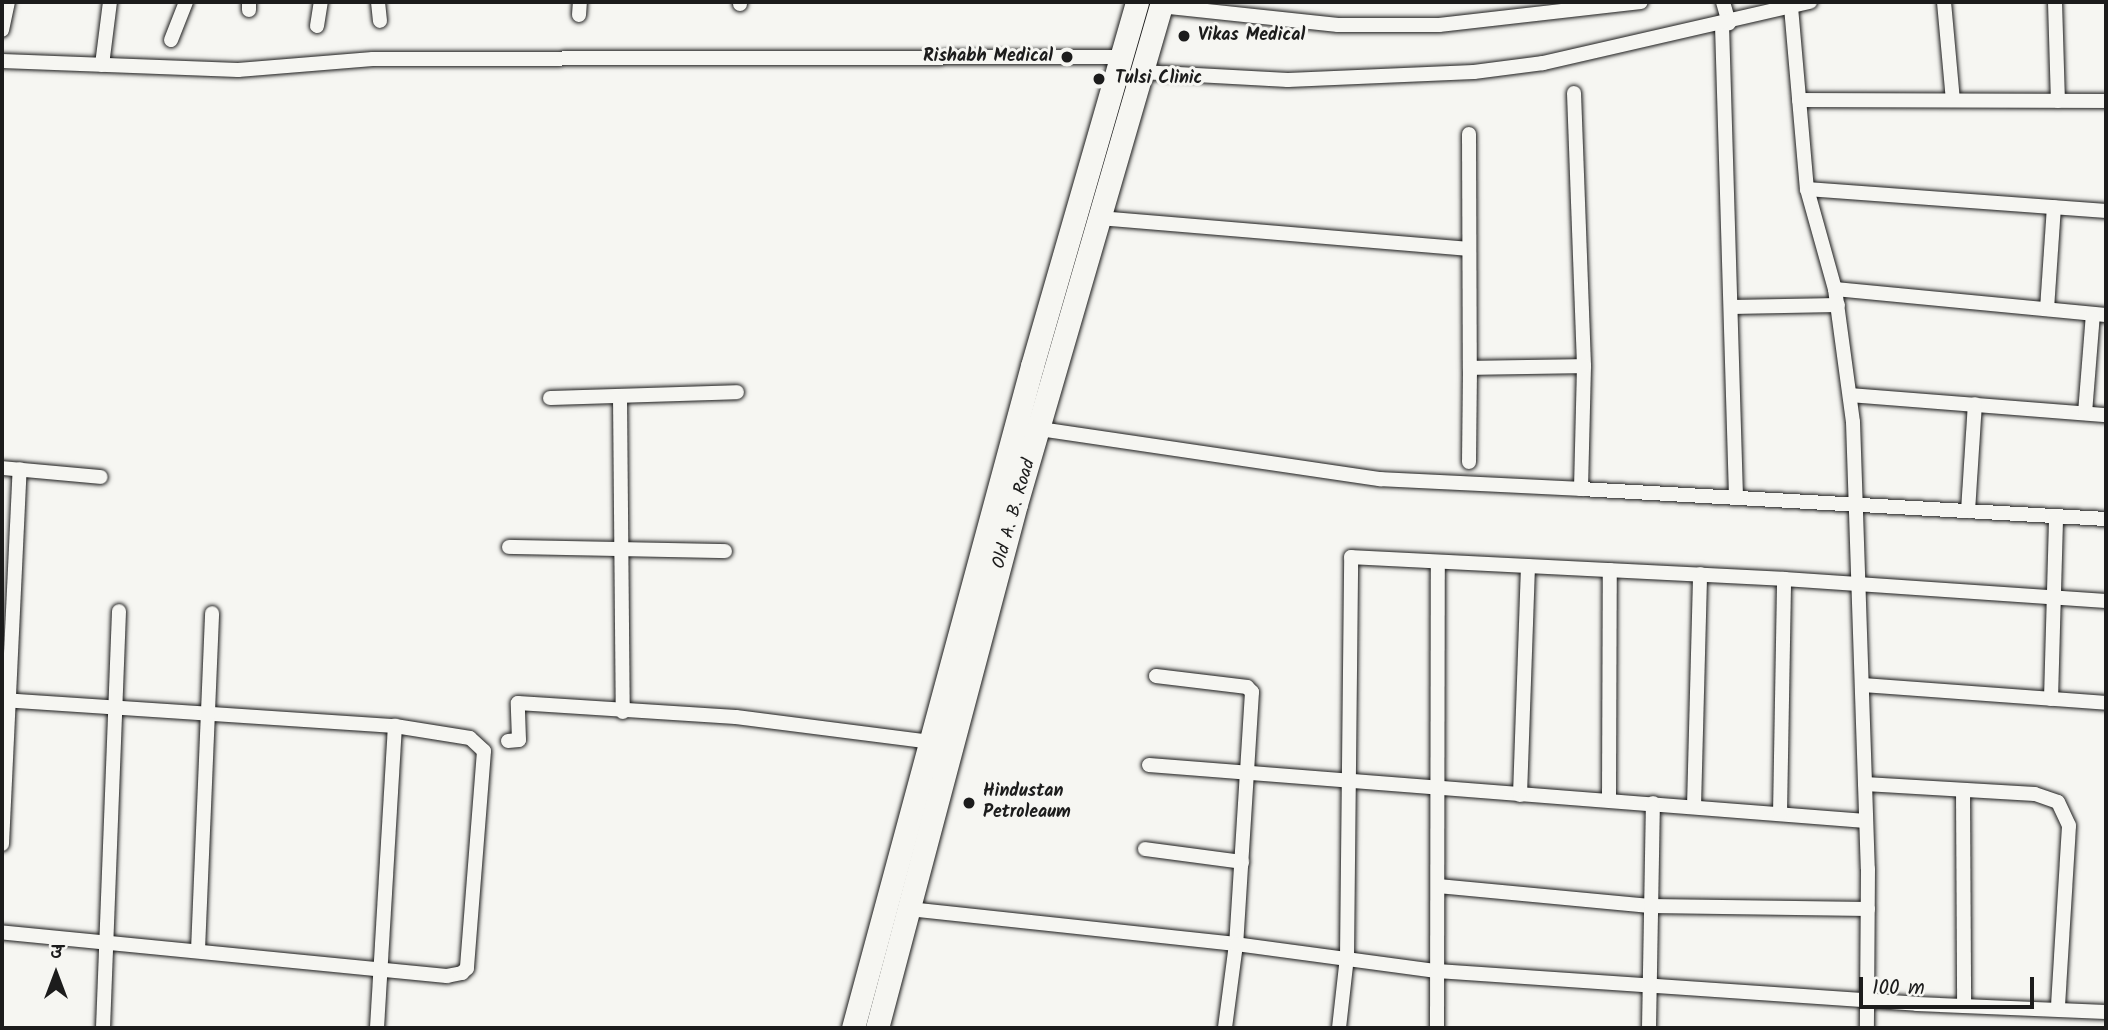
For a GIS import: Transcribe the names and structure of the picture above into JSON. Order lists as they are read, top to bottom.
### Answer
{
  "streets": {
    "main road": ["Old A. B. Road"]
  },
  "places": [
    "Vikas Medical",
    "Rishabh Medical",
    "Tulsi Clinic",
    "Hindustan Petroleaum"
  ],
  "scale_bar": "100 m",
  "north": "top"
}
